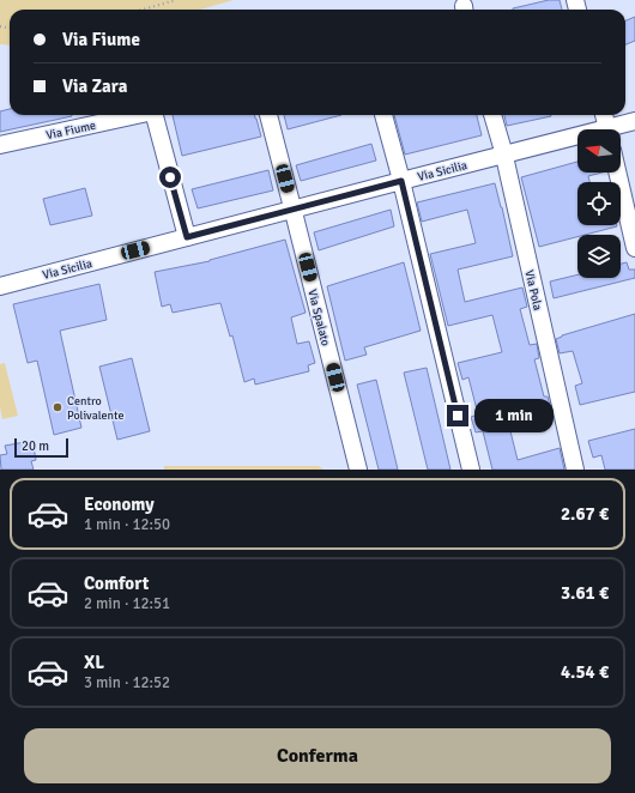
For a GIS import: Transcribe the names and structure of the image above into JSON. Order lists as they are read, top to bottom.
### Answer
{
  "streets": {
    "street": [
      "Via Fiume",
      "Via Sicilia",
      "Via Pola",
      "Via Spalato"
    ]
  },
  "crossings": [
    ["Via Fiume", "Via Sicilia"],
    ["Via Sicilia", "Via Pola"],
    ["Via Sicilia", "Via Spalato"]
  ],
  "places": ["Centro Polivalente"],
  "scale_bar": "20 m",
  "north": "left",
  "page": {
    "banner": ["Via Fiume", "Via Zara"],
    "bubble": "1 min",
    "scale": "20 m",
    "list": [
      {
        "name": "Economy",
        "note": "1 min · 12:50",
        "value": "2.67 €"
      },
      {
        "name": "Comfort",
        "note": "2 min · 12:51",
        "value": "3.61 €"
      },
      {
        "name": "XL",
        "note": "3 min · 12:52",
        "value": "4.54 €"
      }
    ],
    "buttons": "Conferma"
  }
}
